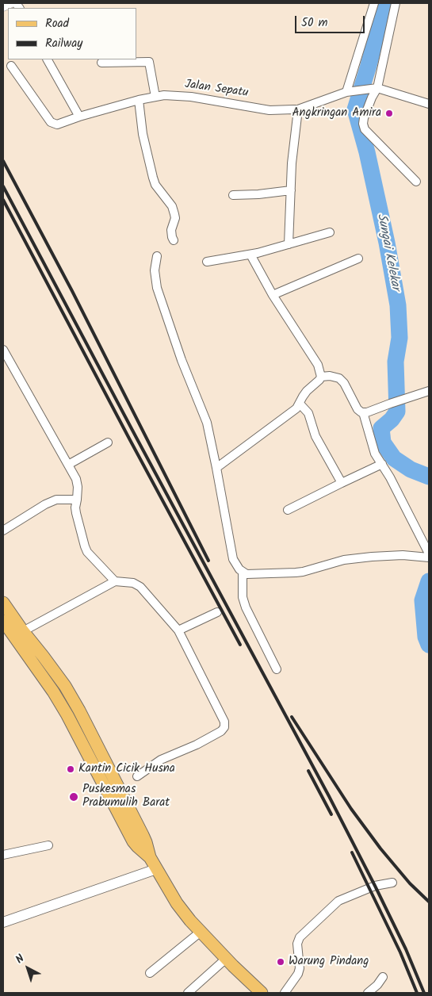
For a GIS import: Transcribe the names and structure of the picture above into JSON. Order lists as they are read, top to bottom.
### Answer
{
  "streets": {
    "street": ["Jalan Sepatu"]
  },
  "water": ["Sungai Kelekar"],
  "places": [
    "Angkringan Amira",
    "Kantin Cicik Husna",
    "Puskesmas Prabumulih Barat",
    "Warung Pindang"
  ],
  "legend": ["Road", "Railway"],
  "scale_bar": "50 m",
  "north": "top left"
}
